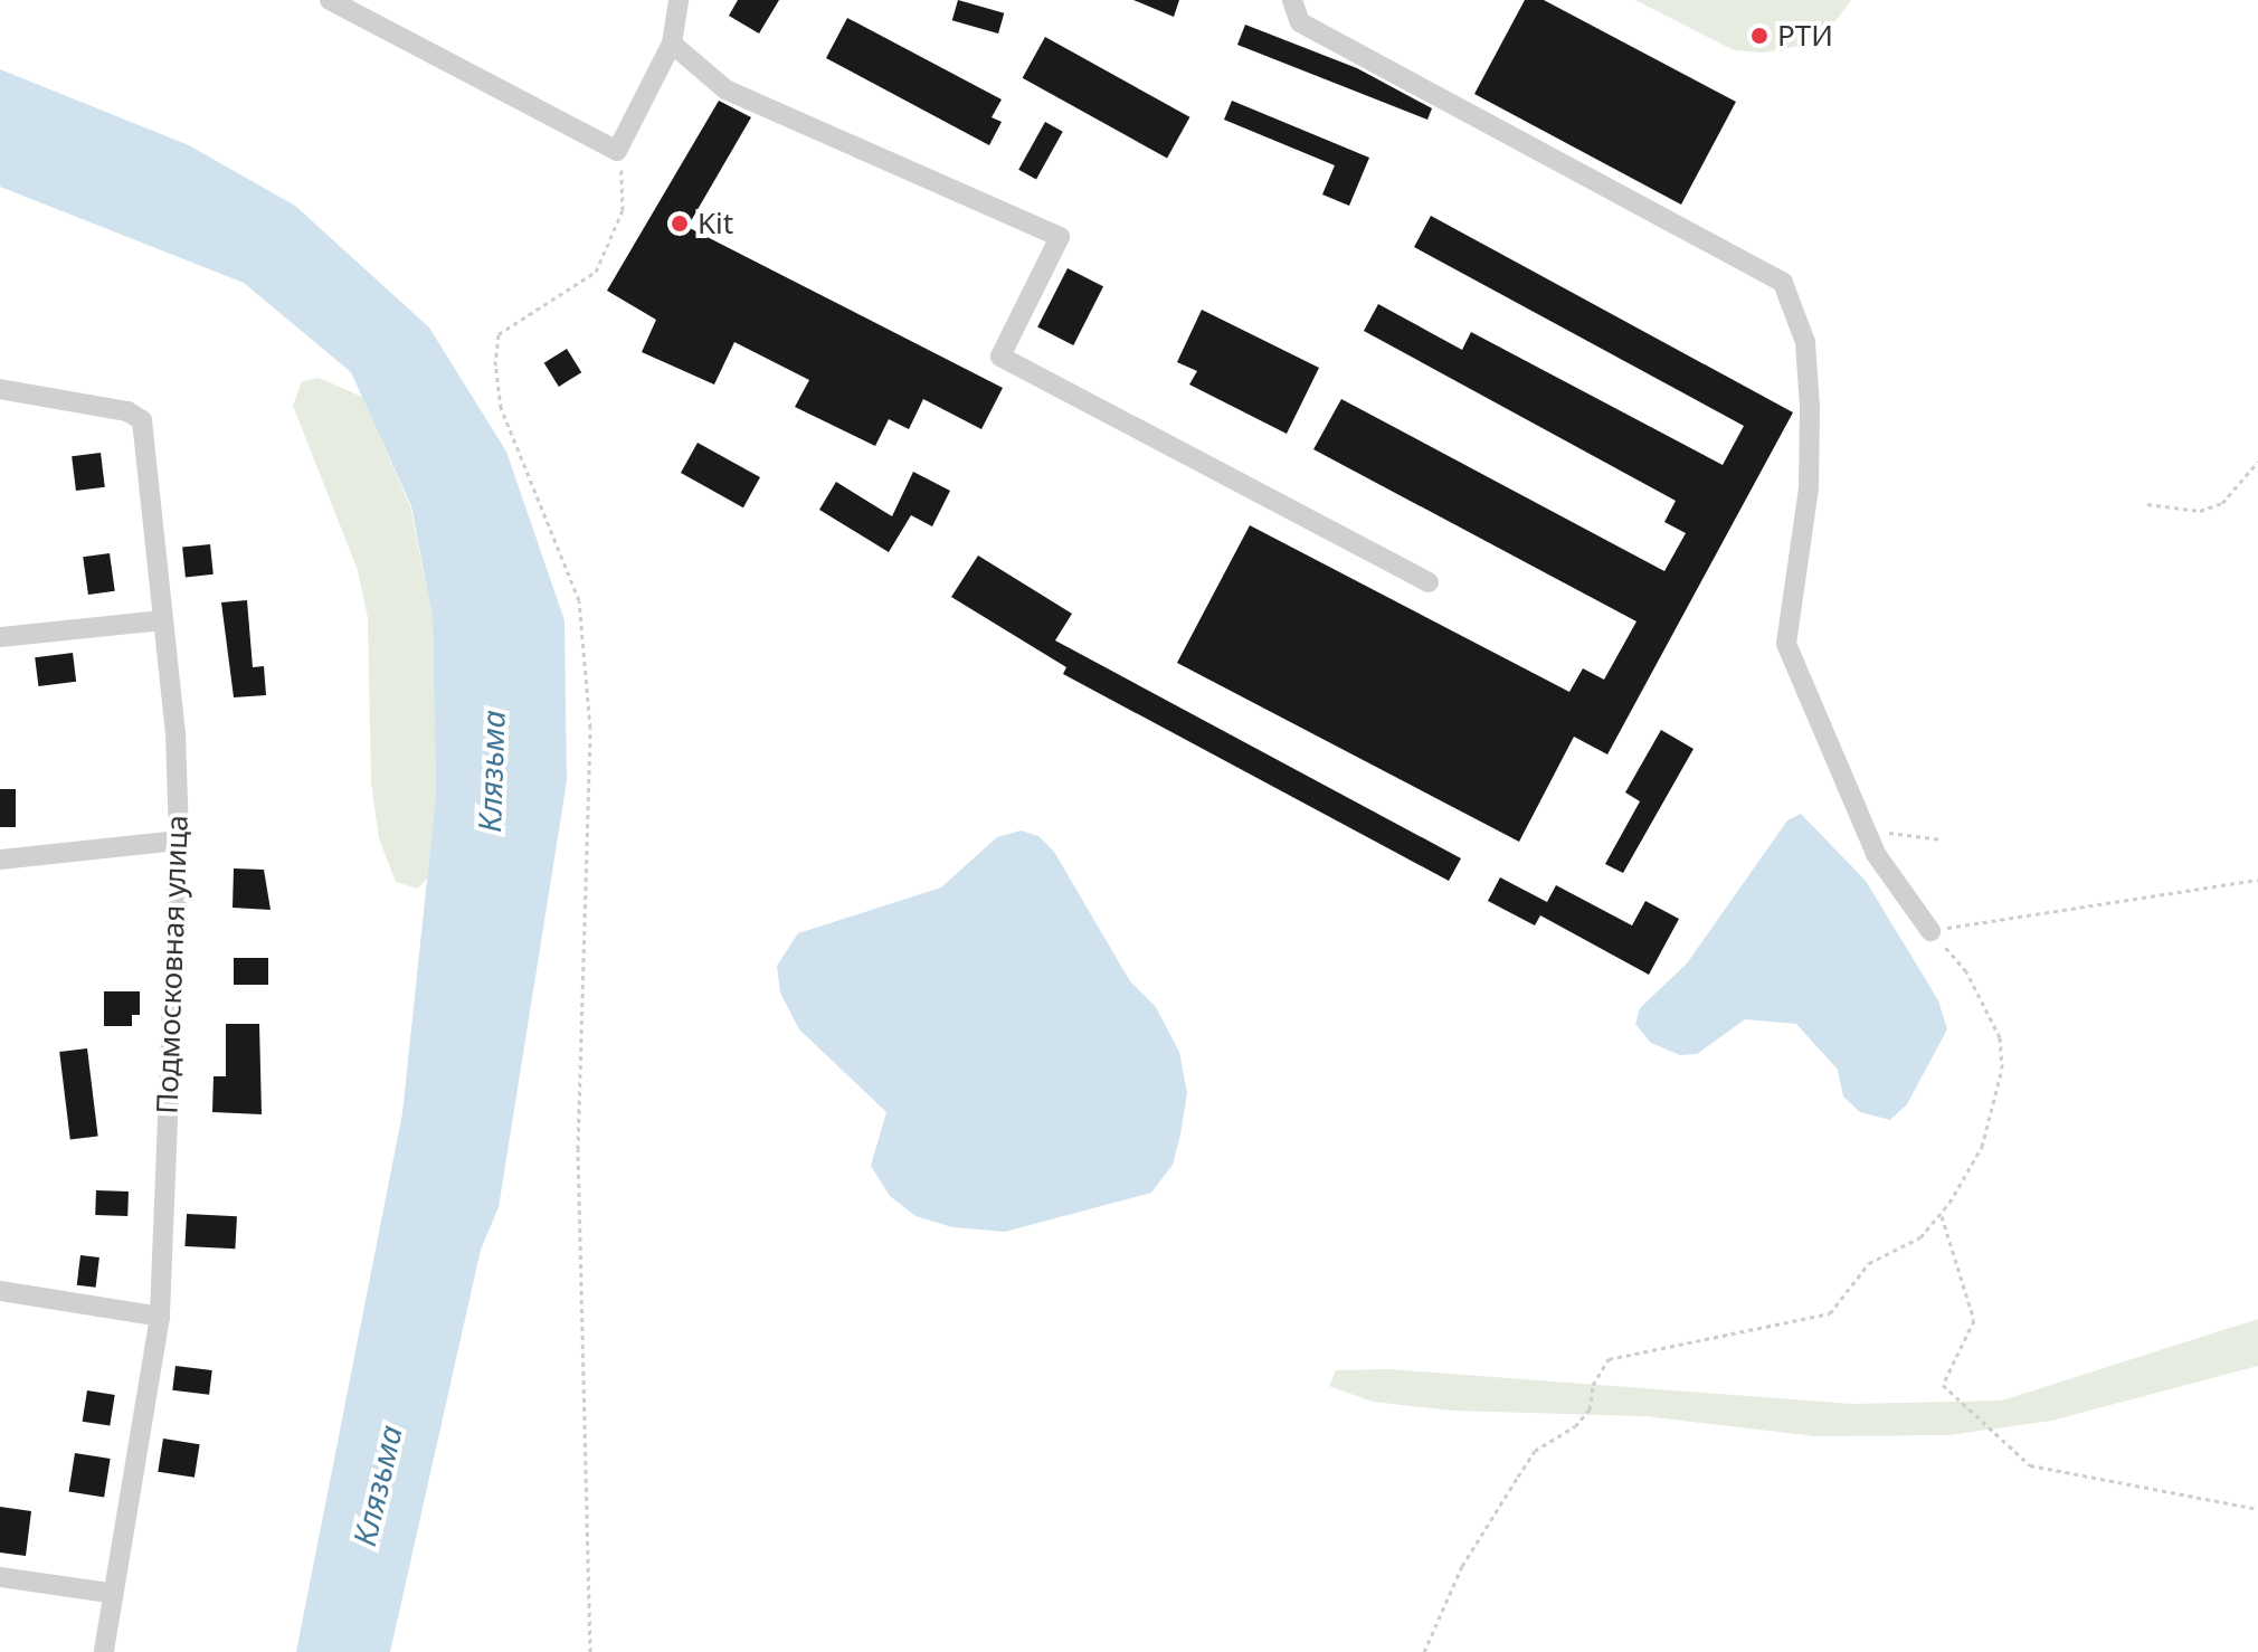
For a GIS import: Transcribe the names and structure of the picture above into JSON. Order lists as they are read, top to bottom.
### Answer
{
  "streets": {
    "street": ["Подмосковная улица"]
  },
  "water": ["Клязьма"],
  "places": ["РТИ", "Kit"]
}
